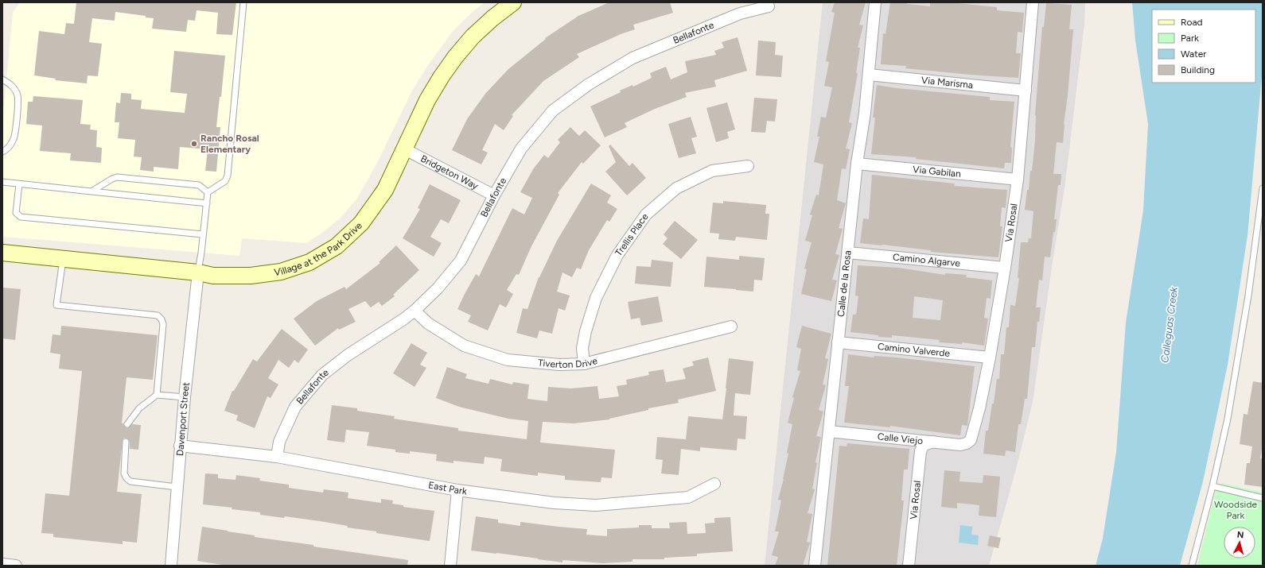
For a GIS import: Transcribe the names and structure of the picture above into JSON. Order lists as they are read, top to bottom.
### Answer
{
  "streets": {
    "street": [
      "Bellafonte",
      "Via Marisma",
      "Via Gabilan",
      "Bridgeton Way",
      "Via Rosal",
      "Trellis Place",
      "Village at the Park Drive",
      "Camino Algarve",
      "Calle de la Rosa",
      "Camino Valverde",
      "Tiverton Drive",
      "Davenport Street",
      "Calle Viejo",
      "East Park"
    ]
  },
  "crossings": [
    ["Bellafonte", "Bridgeton Way"],
    ["Bellafonte", "Tiverton Drive"],
    ["Bellafonte", "East Park"],
    ["Via Marisma", "Via Rosal"],
    ["Via Marisma", "Calle de la Rosa"],
    ["Via Gabilan", "Via Rosal"],
    ["Via Gabilan", "Calle de la Rosa"],
    ["Bridgeton Way", "Village at the Park Drive"],
    ["Via Rosal", "Camino Algarve"],
    ["Via Rosal", "Camino Valverde"],
    ["Via Rosal", "Calle Viejo"],
    ["Trellis Place", "Tiverton Drive"],
    ["Village at the Park Drive", "Davenport Street"],
    ["Camino Algarve", "Calle de la Rosa"],
    ["Calle de la Rosa", "Camino Valverde"],
    ["Calle de la Rosa", "Calle Viejo"],
    ["Davenport Street", "East Park"]
  ],
  "water": ["Calleguas Creek"],
  "parks": ["Woodside Park"],
  "places": ["Rancho Rosal Elementary"],
  "legend": [
    "Road",
    "Park",
    "Water",
    "Building"
  ],
  "north": "top"
}
